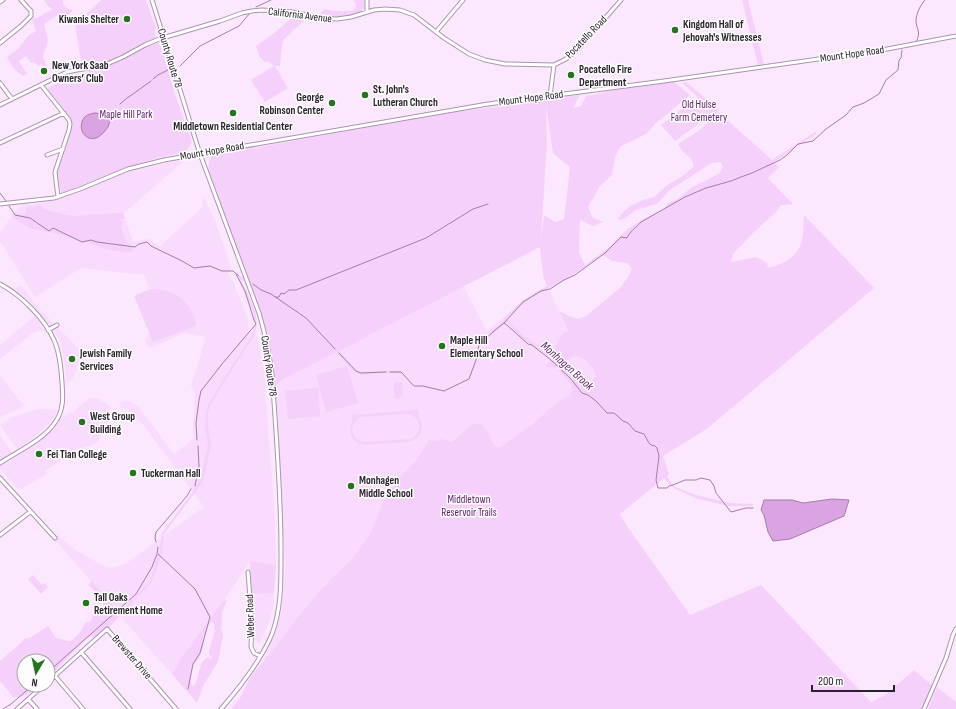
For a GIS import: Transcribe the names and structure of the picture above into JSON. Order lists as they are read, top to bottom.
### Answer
{
  "streets": {
    "street": [
      "California Avenue",
      "Pocatello Road",
      "Mount Hope Road",
      "County Route 78",
      "Weber Road",
      "Brewster Drive"
    ]
  },
  "crossings": [
    ["California Avenue", "Pocatello Road"],
    ["California Avenue", "County Route 78"],
    ["Pocatello Road", "Mount Hope Road"],
    ["Mount Hope Road", "County Route 78"],
    ["County Route 78", "Weber Road"]
  ],
  "water": ["Monhagen Brook"],
  "parks": ["Old Hulse Farm Cemetery", "Maple Hill Park", "Middletown Reservoir Trails"],
  "places": [
    "Kiwanis Shelter",
    "Kingdom Hall of Jehovah's Witnesses",
    "New York Saab Owners’ Club",
    "Pocatello Fire Department",
    "St. John's Lutheran Church",
    "George Robinson Center",
    "Middletown Residential Center",
    "Maple Hill Elementary School",
    "Jewish Family Services",
    "West Group Building",
    "Fei Tian College",
    "Tuckerman Hall",
    "Monhagen Middle School",
    "Tall Oaks Retirement Home"
  ],
  "scale_bar": "200 m",
  "north": "bottom"
}
